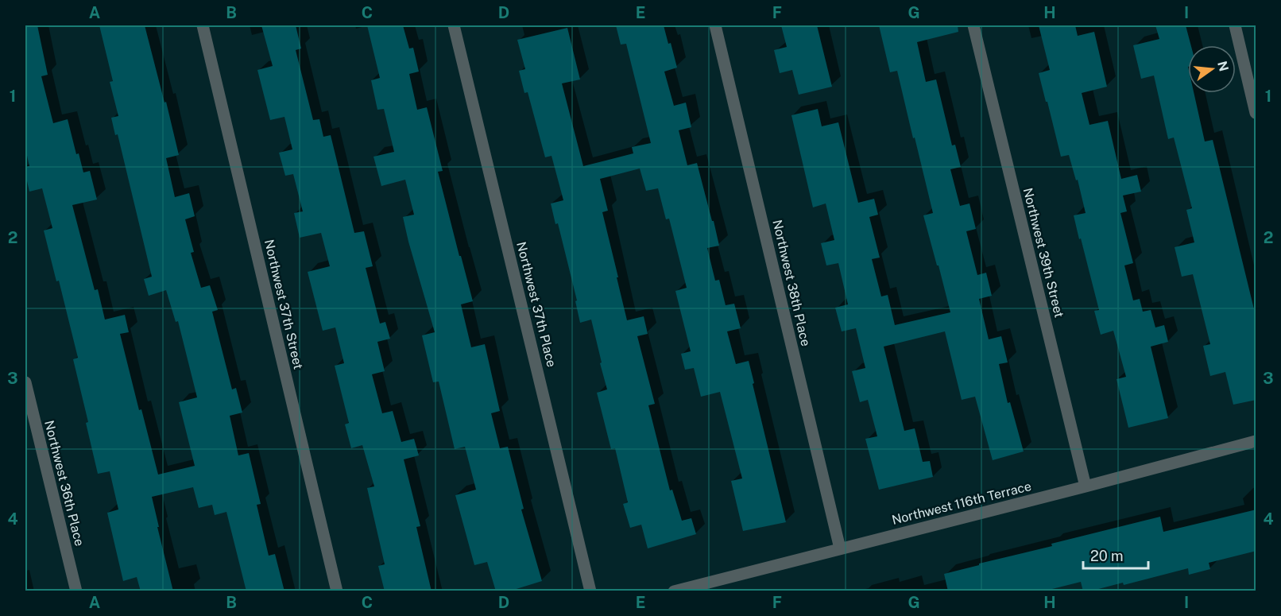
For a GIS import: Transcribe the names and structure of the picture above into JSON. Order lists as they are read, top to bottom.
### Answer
{
  "streets": {
    "street": [
      "Northwest 39th Street",
      "Northwest 38th Place",
      "Northwest 37th Street",
      "Northwest 37th Place",
      "Northwest 36th Place",
      "Northwest 116th Terrace"
    ]
  },
  "crossings": [
    ["Northwest 39th Street", "Northwest 116th Terrace"],
    ["Northwest 38th Place", "Northwest 116th Terrace"]
  ],
  "scale_bar": "20 m",
  "north": "right",
  "grid": {
    "columns": [
      "A",
      "B",
      "C",
      "D",
      "E",
      "F",
      "G",
      "H",
      "I"
    ],
    "rows": [
      "1",
      "2",
      "3",
      "4"
    ]
  }
}
